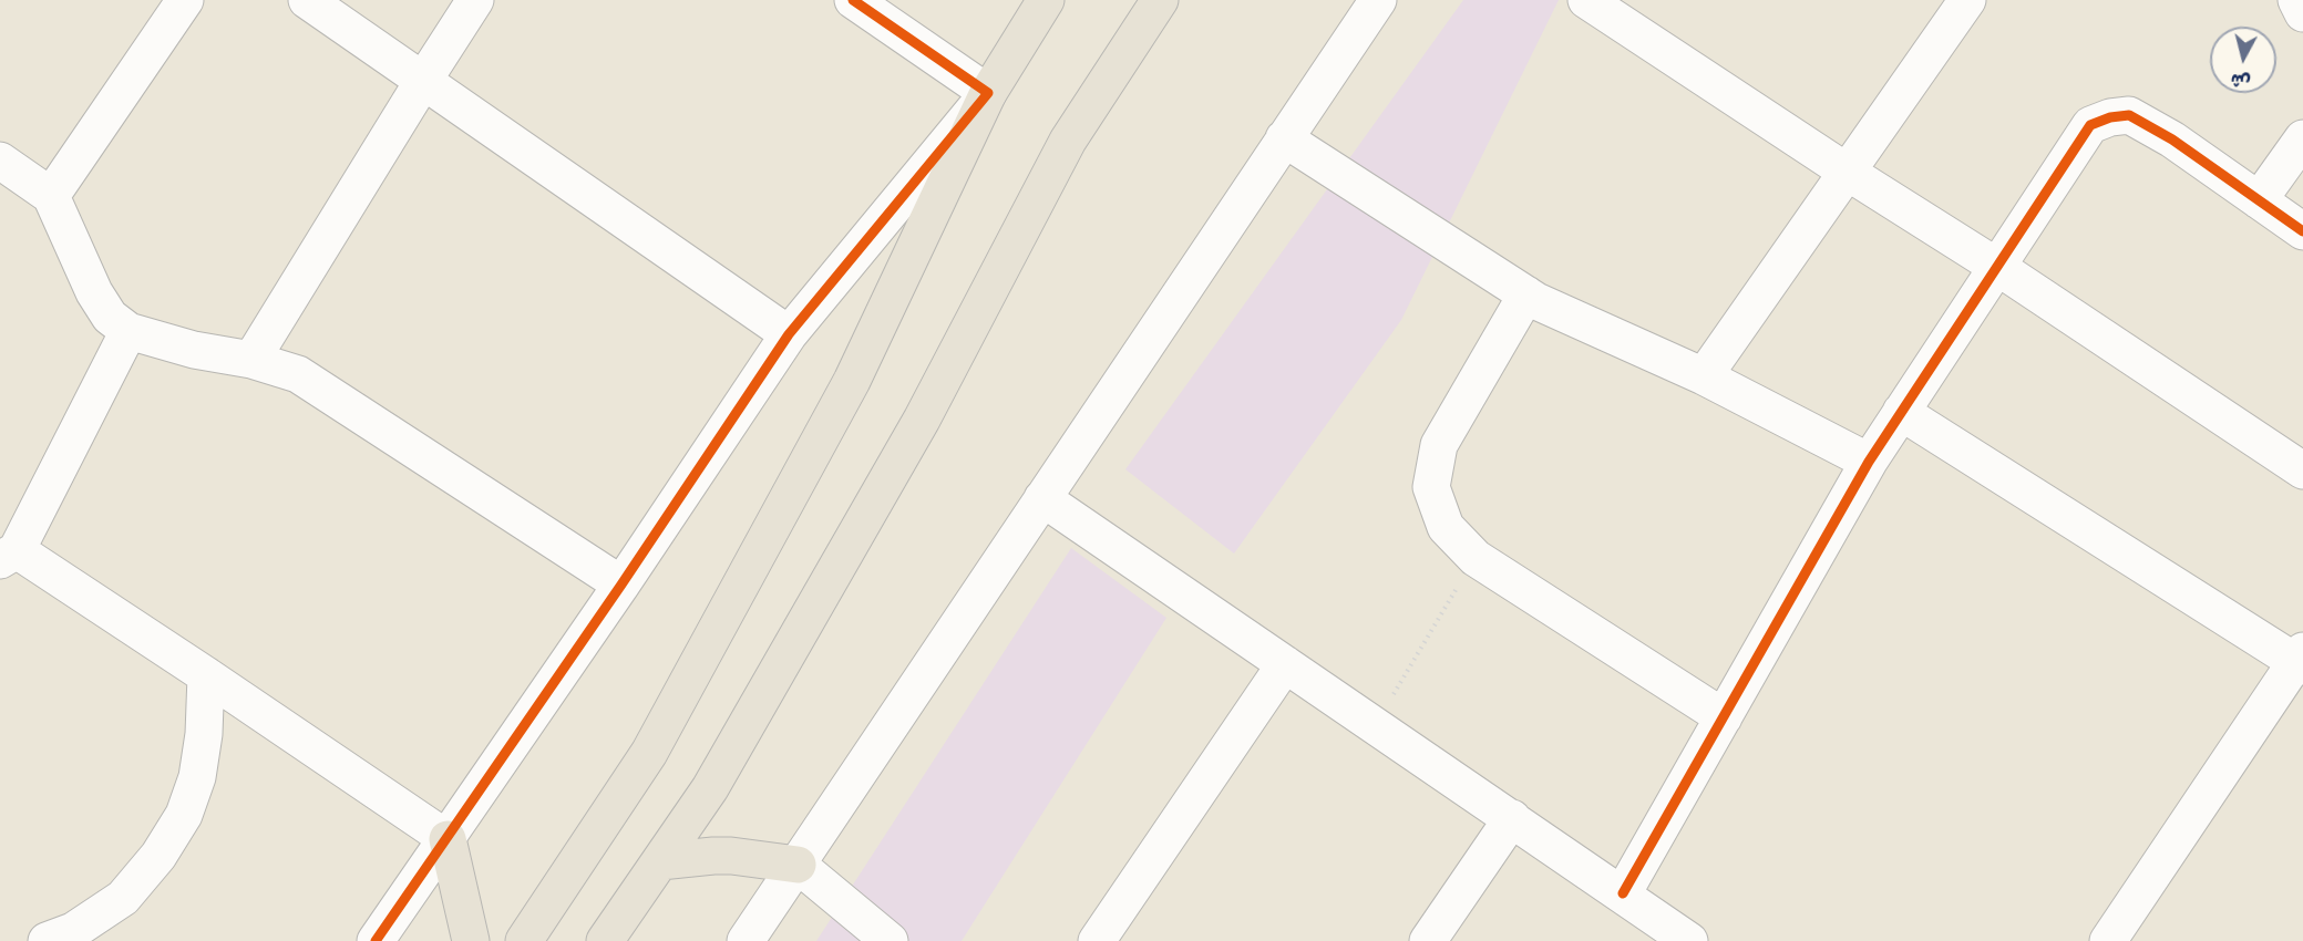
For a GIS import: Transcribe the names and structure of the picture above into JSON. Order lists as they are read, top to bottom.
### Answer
{
  "north": "bottom"
}
